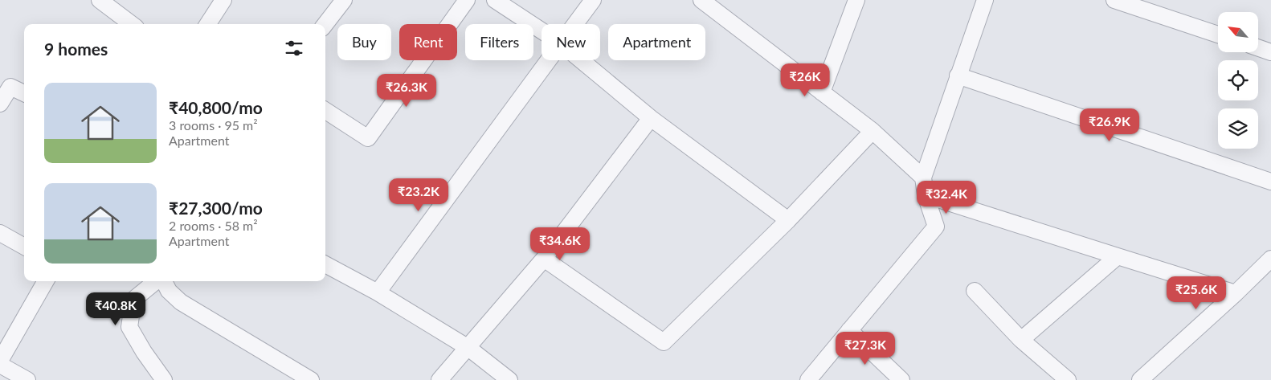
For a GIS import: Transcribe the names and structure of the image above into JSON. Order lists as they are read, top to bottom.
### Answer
{
  "north": "top left",
  "page": {
    "chip": [
      "Buy",
      "Rent",
      "Filters",
      "New",
      "Apartment"
    ],
    "heading": "9 homes",
    "price": [
      "₹26K",
      "₹26.3K",
      "₹26.9K",
      "₹23.2K",
      "₹32.4K",
      "₹34.6K",
      "₹25.6K",
      "₹40.8K",
      "₹27.3K"
    ],
    "list": [
      {
        "name": "₹40,800/mo",
        "note": "3 rooms · 95 m² · Apartment"
      },
      {
        "name": "₹27,300/mo",
        "note": "2 rooms · 58 m² · Apartment"
      }
    ]
  }
}
